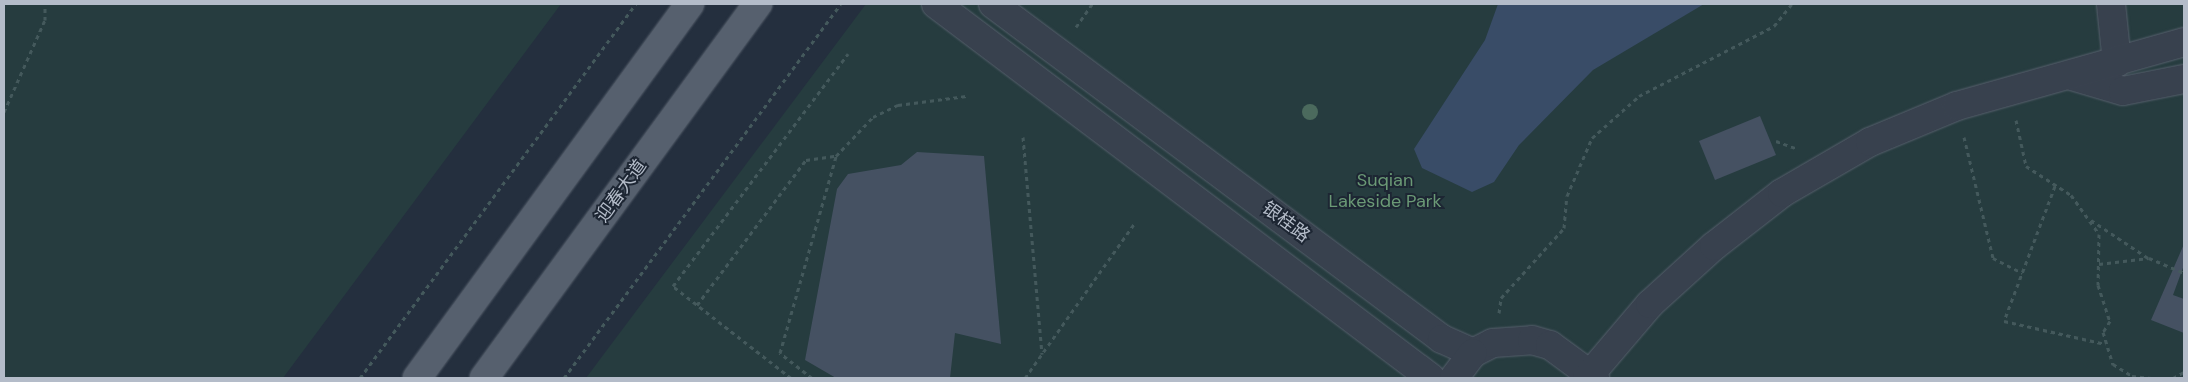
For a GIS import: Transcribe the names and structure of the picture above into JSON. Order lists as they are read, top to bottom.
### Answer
{
  "streets": {
    "main road": ["迎春大道"],
    "street": ["银桂路"]
  },
  "parks": ["Suqian Lakeside Park"]
}
